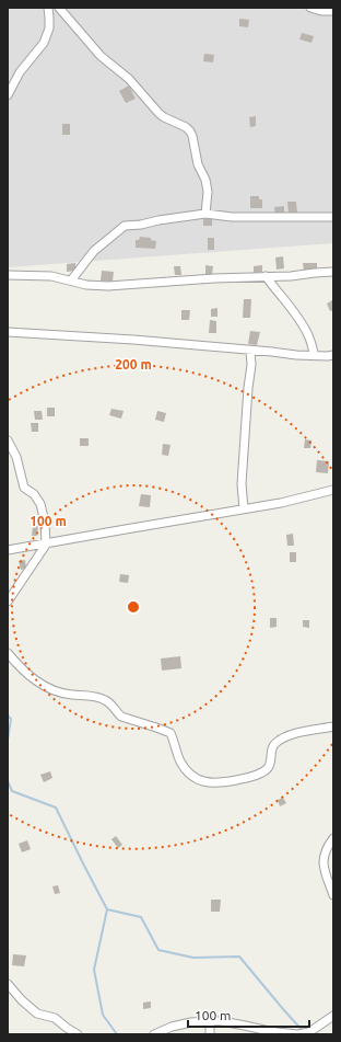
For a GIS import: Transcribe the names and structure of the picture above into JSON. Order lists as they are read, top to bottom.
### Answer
{
  "scale_bar": "100 m",
  "rings": ["200 m", "100 m"]
}
